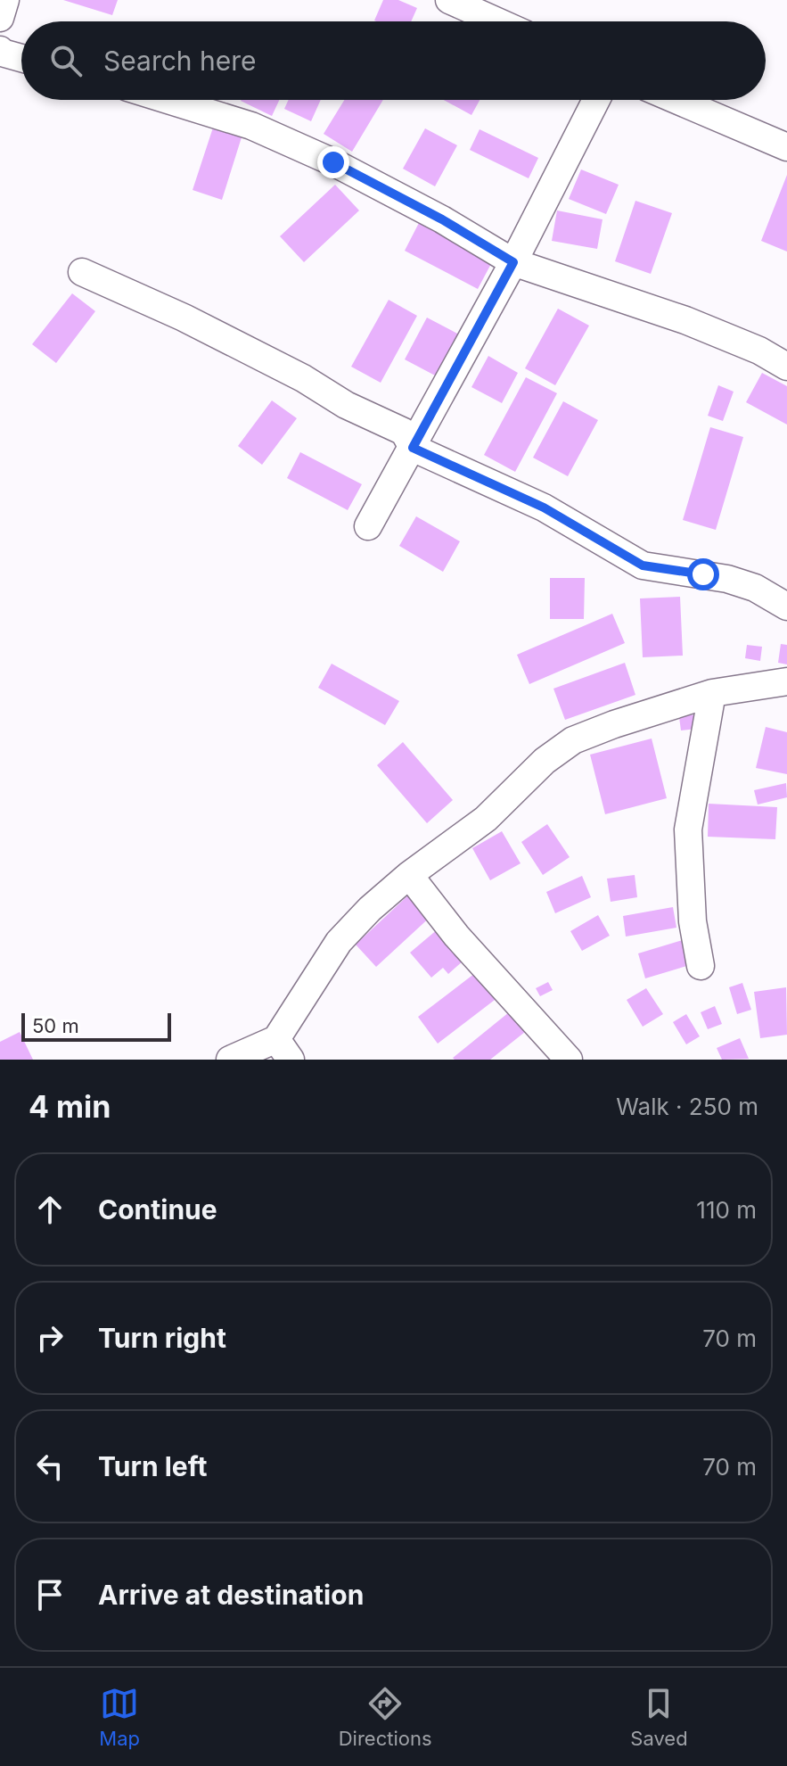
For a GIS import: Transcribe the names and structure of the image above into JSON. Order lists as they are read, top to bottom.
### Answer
{
  "scale_bar": "50 m",
  "page": {
    "search": "Search here",
    "scale": "50 m",
    "heading": ["4 min", "Walk · 250 m"],
    "list": [
      ["Continue", "110 m"],
      ["Turn right", "70 m"],
      ["Turn left", "70 m"],
      "Arrive at destination"
    ],
    "nav": ["Map", "Directions", "Saved"]
  }
}
